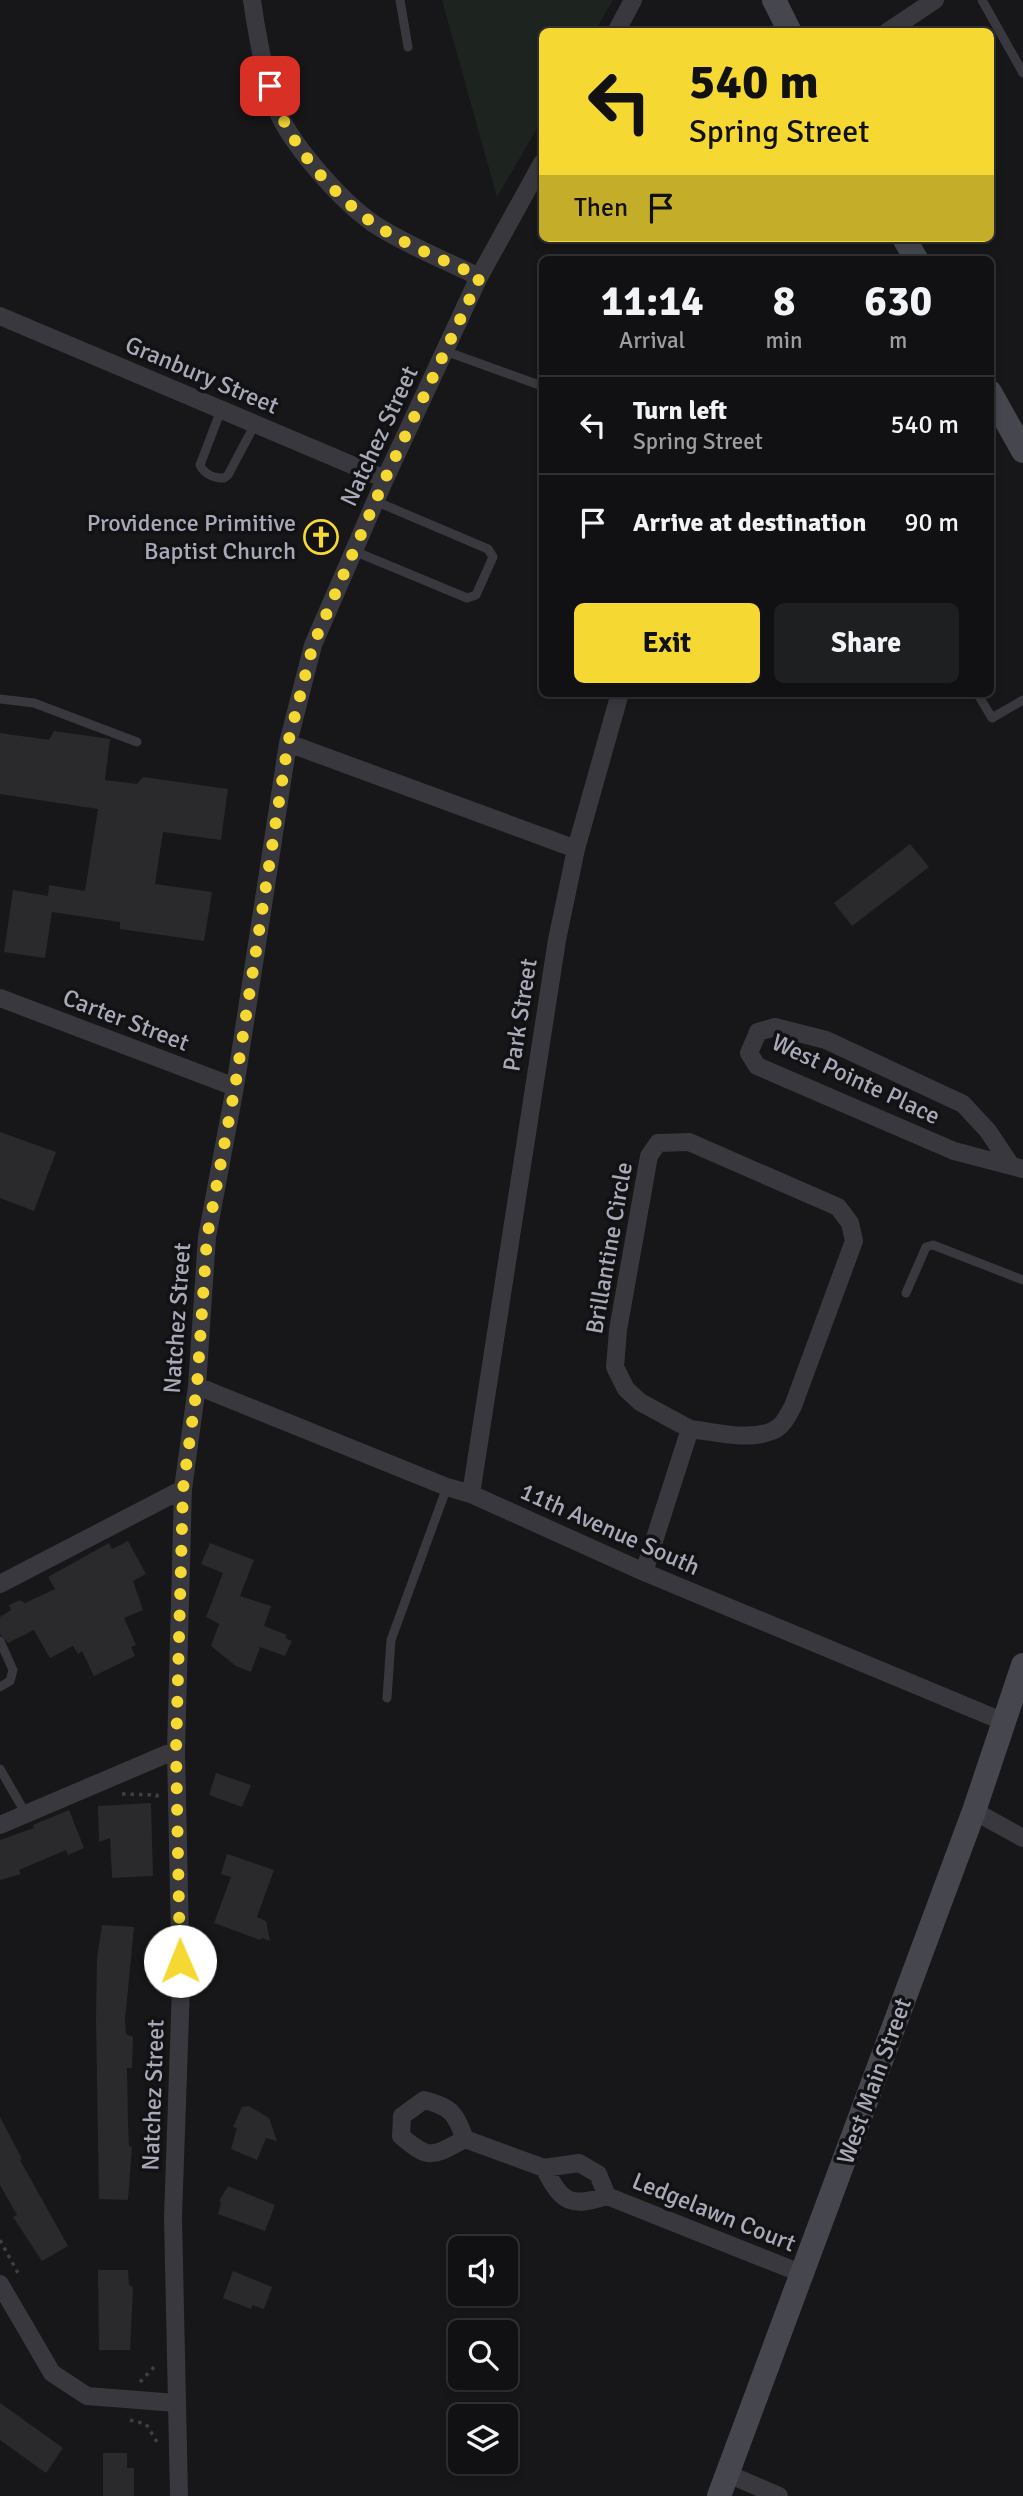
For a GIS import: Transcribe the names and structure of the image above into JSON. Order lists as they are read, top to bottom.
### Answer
{
  "streets": {
    "main road": ["West Main Street"],
    "street": [
      "Granbury Street",
      "Natchez Street",
      "Park Street",
      "Carter Street",
      "West Pointe Place",
      "Brillantine Circle",
      "11th Avenue South",
      "Ledgelawn Court"
    ]
  },
  "crossings": [
    ["Granbury Street", "Natchez Street"],
    ["Natchez Street", "Carter Street"],
    ["Natchez Street", "11th Avenue South"],
    ["Park Street", "11th Avenue South"],
    ["11th Avenue South", "West Main Street"],
    ["West Main Street", "Ledgelawn Court"]
  ],
  "places": {
    "church": ["Providence Primitive Baptist Church"]
  },
  "page": {
    "turn": ["540 m", "Spring Street"],
    "then": "Then",
    "eta": [
      "11:14",
      "Arrival",
      "8",
      "min",
      "630",
      "m"
    ],
    "list": [
      {
        "name": "Turn left",
        "note": "Spring Street",
        "value": "540 m"
      },
      {
        "name": "Arrive at destination",
        "value": "90 m"
      }
    ],
    "buttons": ["Exit", "Share"]
  }
}
